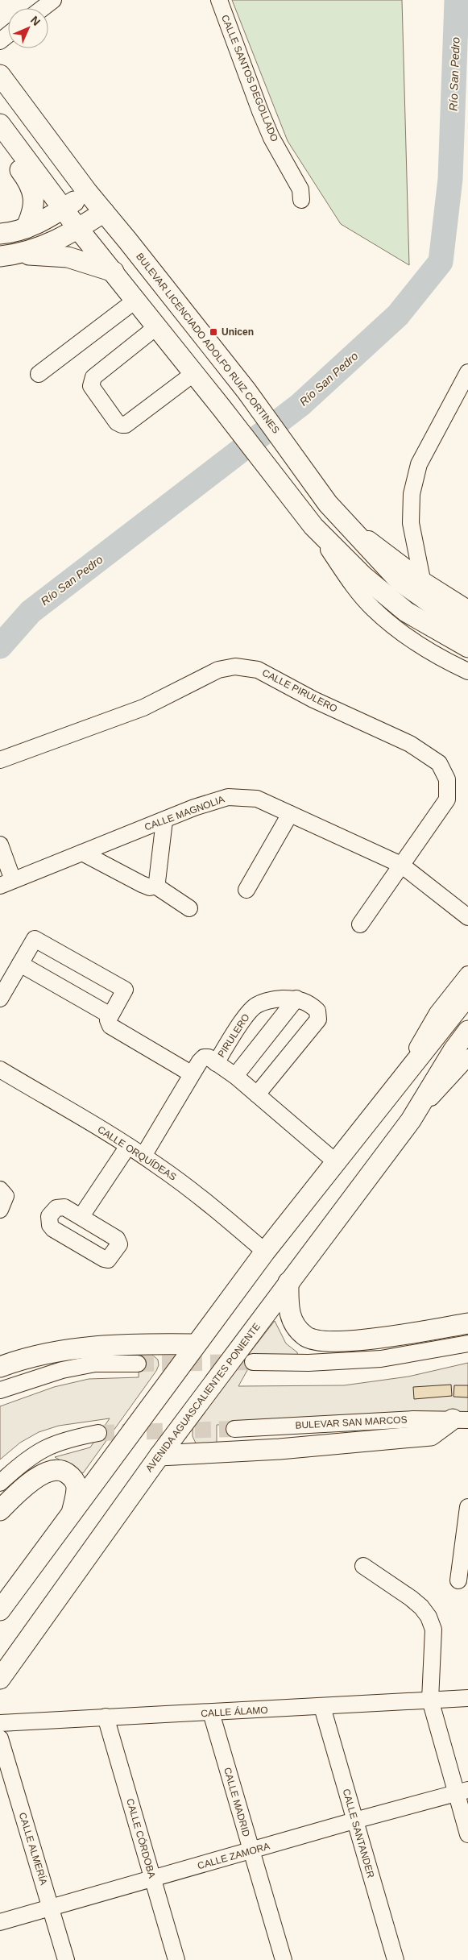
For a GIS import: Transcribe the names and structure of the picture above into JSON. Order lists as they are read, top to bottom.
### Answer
{
  "streets": {
    "main road": ["BULEVAR LICENCIADO ADOLFO RUIZ CORTINES", "AVENIDA AGUASCALIENTES PONIENTE"],
    "street": [
      "CALLE SANTOS DEGOLLADO",
      "CALLE PIRULERO",
      "CALLE MAGNOLIA",
      "PIRULERO",
      "CALLE ORQUÍDEAS",
      "BULEVAR SAN MARCOS",
      "CALLE ÁLAMO",
      "CALLE MADRID",
      "CALLE SANTANDER",
      "CALLE CÓRDOBA",
      "CALLE ALMERÍA",
      "CALLE ZAMORA"
    ]
  },
  "crossings": [
    ["CALLE PIRULERO", "CALLE MAGNOLIA"],
    ["CALLE ÁLAMO", "CALLE MADRID"],
    ["CALLE ÁLAMO", "CALLE SANTANDER"],
    ["CALLE ÁLAMO", "CALLE CÓRDOBA"],
    ["CALLE MADRID", "CALLE ZAMORA"],
    ["CALLE SANTANDER", "CALLE ZAMORA"],
    ["CALLE CÓRDOBA", "CALLE ZAMORA"],
    ["CALLE ALMERÍA", "CALLE ZAMORA"]
  ],
  "water": ["Río San Pedro"],
  "places": {
    "transit": ["Unicen"]
  },
  "north": "top right"
}
